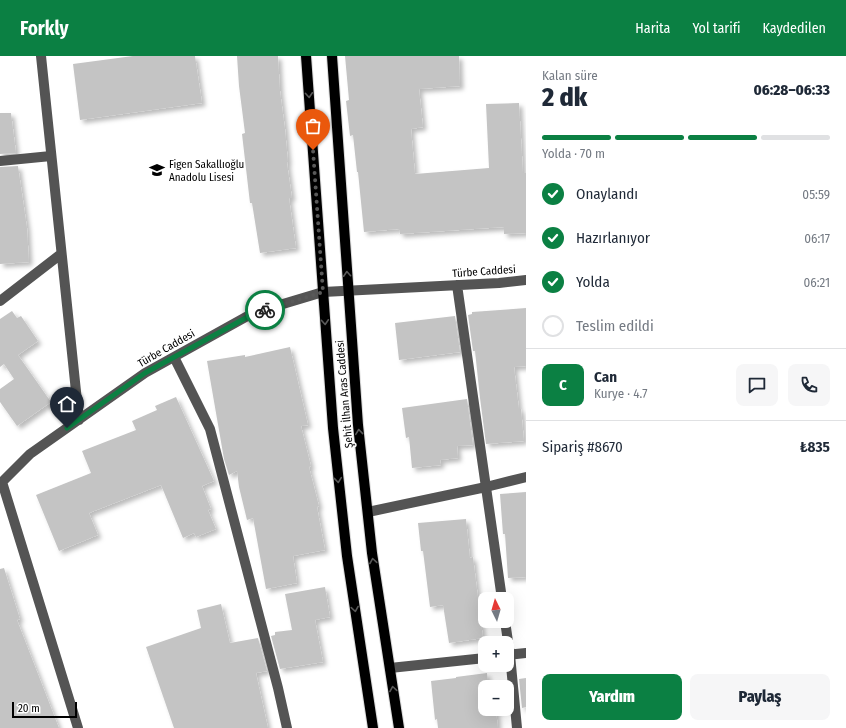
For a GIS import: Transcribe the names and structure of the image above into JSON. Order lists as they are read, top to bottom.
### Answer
{
  "streets": {
    "main road": ["Şehit İlhan Aras Caddesi"],
    "street": ["Türbe Caddesi"]
  },
  "crossings": [
    ["Türbe Caddesi", "Şehit İlhan Aras Caddesi"]
  ],
  "places": {
    "school or university": ["Figen Sakallıoğlu Anadolu Lisesi"]
  },
  "scale_bar": "20 m",
  "north": "top",
  "page": {
    "header": "Forkly",
    "nav": ["Harita", "Yol tarifi", "Kaydedilen"],
    "heading": ["2 dk", "Kalan süre", "06:28–06:33"],
    "panel": [
      "Can",
      "Kurye · 4.7",
      "Sipariş #8670",
      "₺835"
    ],
    "bar": "Yolda · 70 m",
    "list": [
      ["Onaylandı", "05:59"],
      ["Hazırlanıyor", "06:17"],
      ["Yolda", "06:21"],
      "Teslim edildi"
    ],
    "round": "C",
    "map_buttons": ["+", "−"],
    "buttons": ["Yardım", "Paylaş"],
    "scale": "20 m"
  }
}
